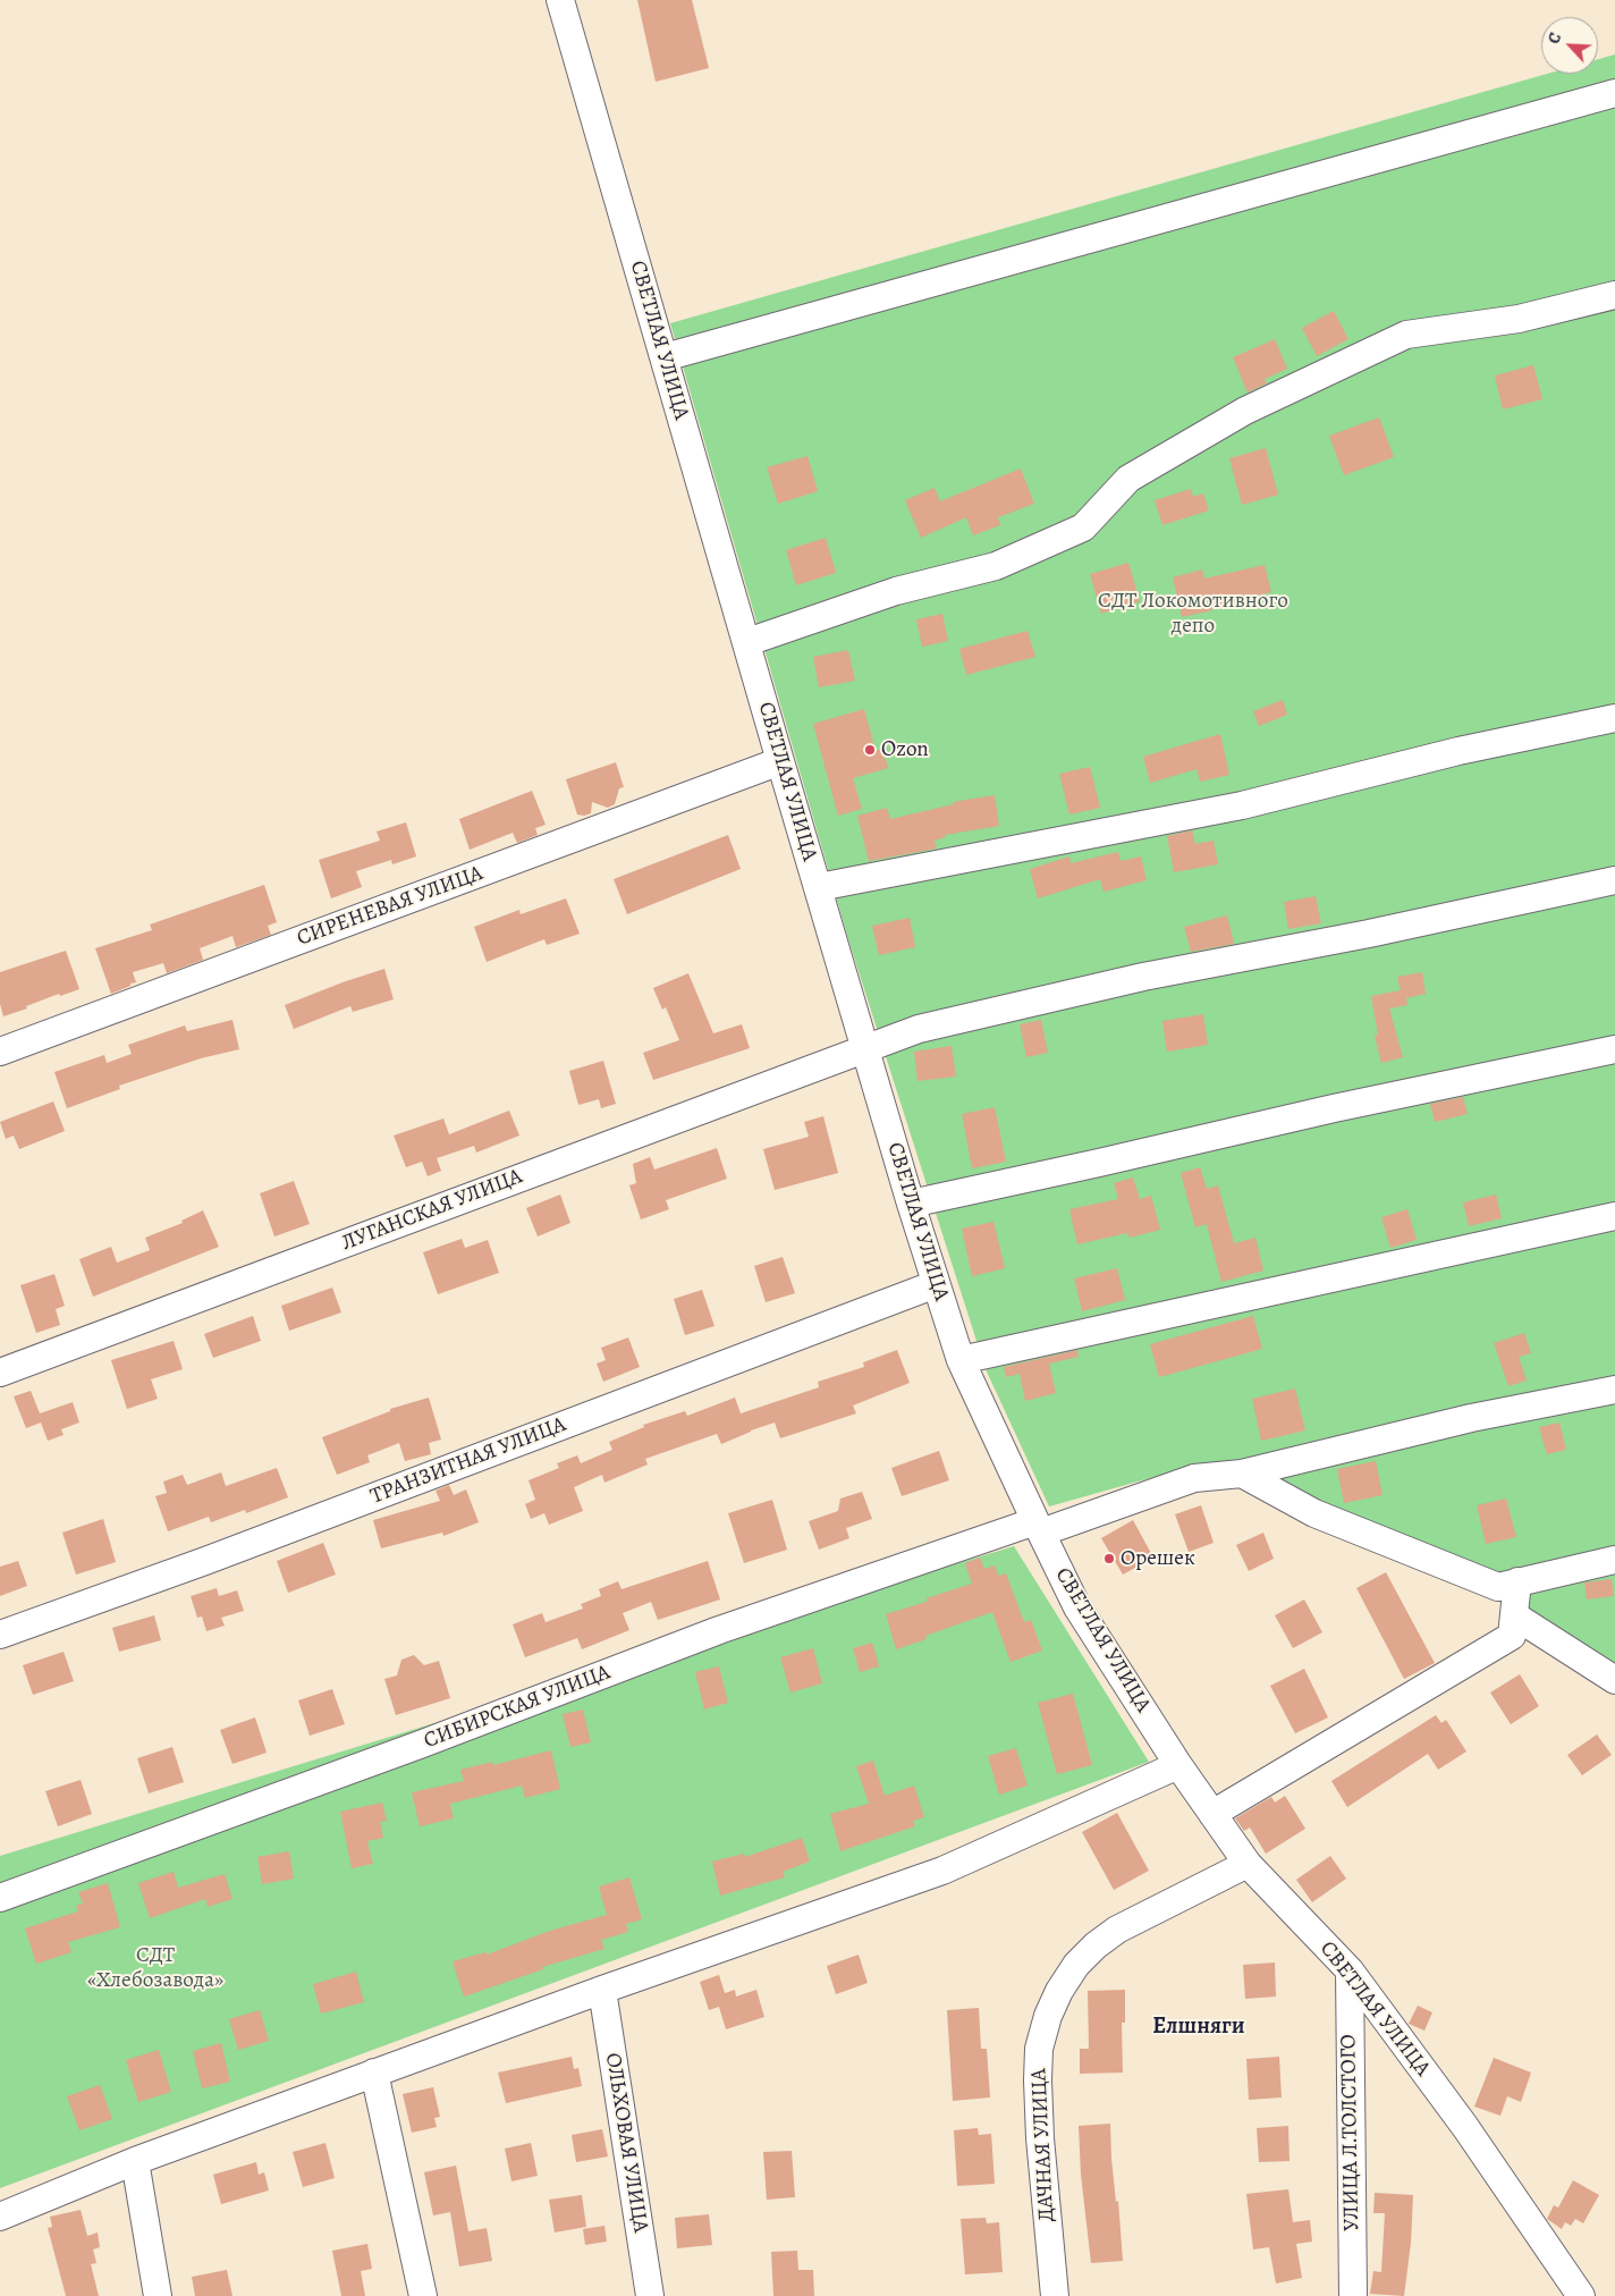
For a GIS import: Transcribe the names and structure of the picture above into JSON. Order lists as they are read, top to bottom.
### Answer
{
  "streets": {
    "street": [
      "СВЕТЛАЯ УЛИЦА",
      "СИРЕНЕВАЯ УЛИЦА",
      "ЛУГАНСКАЯ УЛИЦА",
      "ТРАНЗИТНАЯ УЛИЦА",
      "СИБИРСКАЯ УЛИЦА",
      "УЛИЦА Л.ТОЛСТОГО",
      "ОЛЬХОВАЯ УЛИЦА",
      "ДАЧНАЯ УЛИЦА"
    ]
  },
  "crossings": [
    ["СВЕТЛАЯ УЛИЦА", "СИРЕНЕВАЯ УЛИЦА"],
    ["СВЕТЛАЯ УЛИЦА", "ЛУГАНСКАЯ УЛИЦА"],
    ["СВЕТЛАЯ УЛИЦА", "ТРАНЗИТНАЯ УЛИЦА"],
    ["СВЕТЛАЯ УЛИЦА", "СИБИРСКАЯ УЛИЦА"],
    ["СВЕТЛАЯ УЛИЦА", "УЛИЦА Л.ТОЛСТОГО"],
    ["СВЕТЛАЯ УЛИЦА", "ДАЧНАЯ УЛИЦА"]
  ],
  "districts": ["Елшняги"],
  "parks": ["СДТ Локомотивного депо", "СДТ «Хлебозавода»"],
  "places": ["Ozon", "Орешек"],
  "north": "top left"
}
